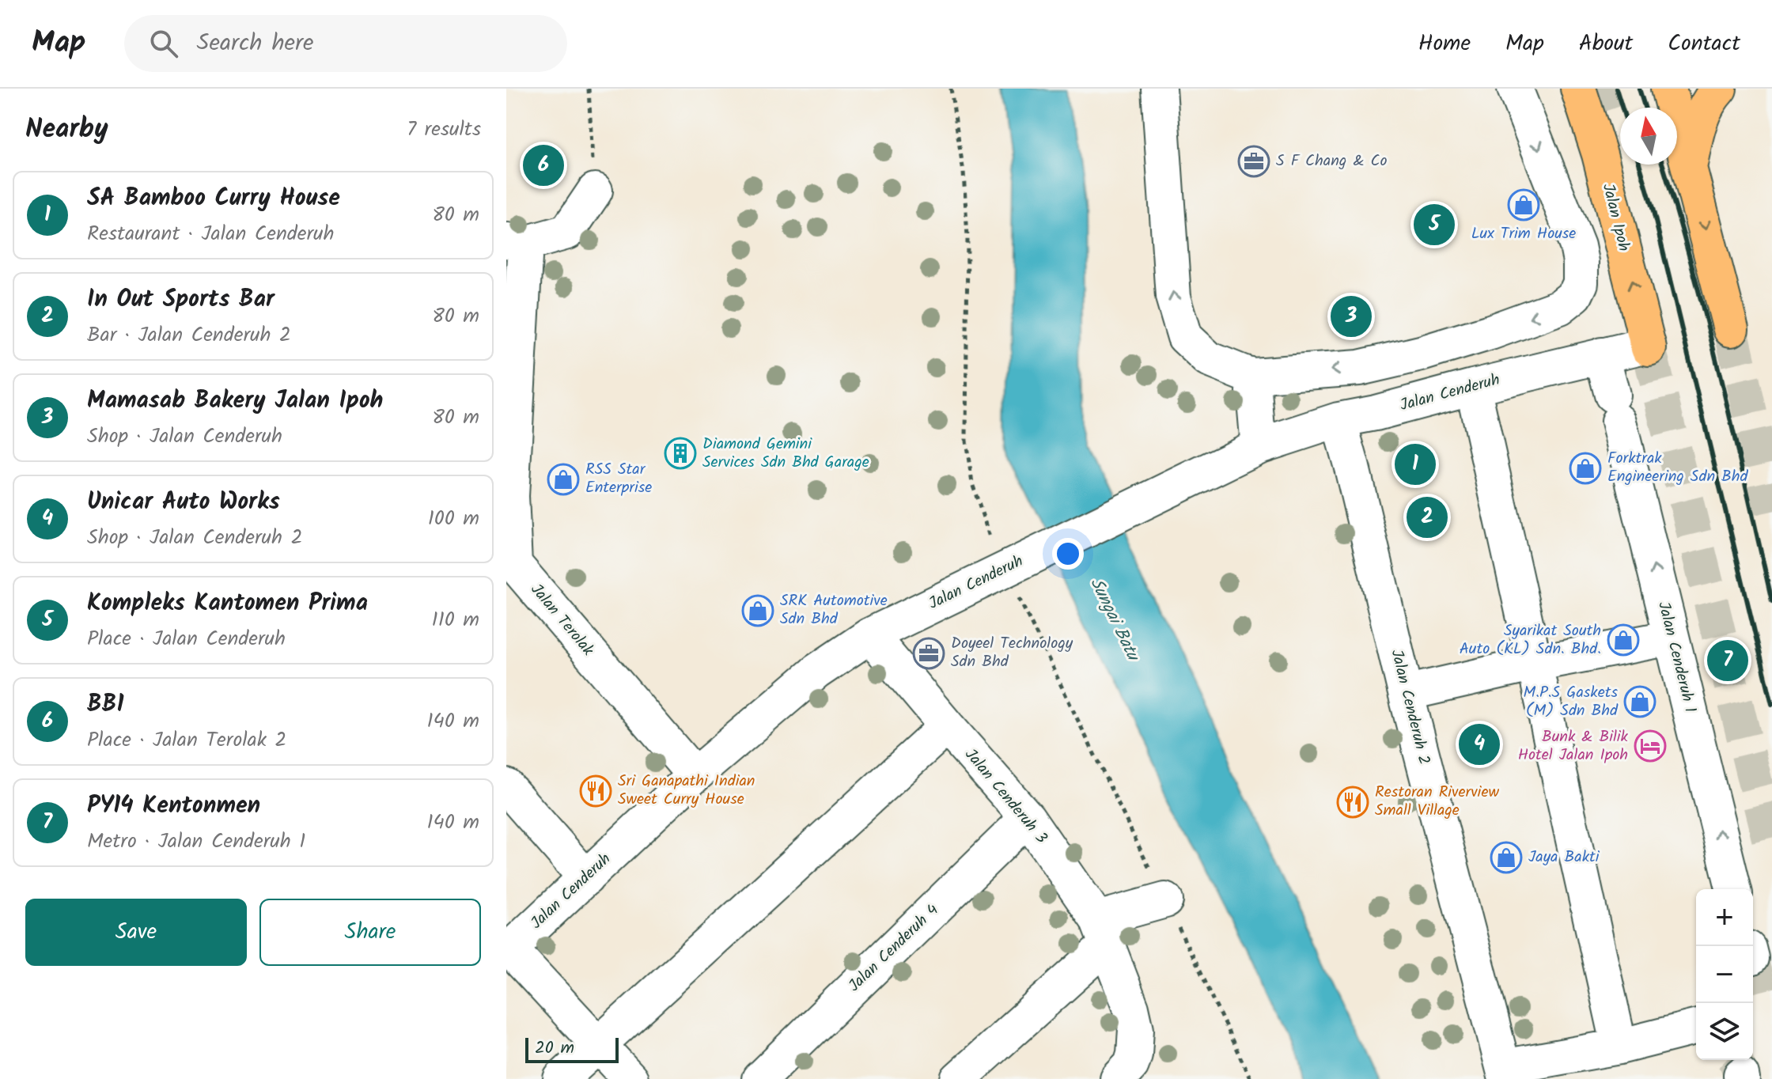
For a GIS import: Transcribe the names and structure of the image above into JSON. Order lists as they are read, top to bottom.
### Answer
{
  "streets": {
    "main road": ["Jalan Ipoh"],
    "street": [
      "Jalan Cenderuh",
      "Jalan Terolak",
      "Jalan Cenderuh 1",
      "Jalan Cenderuh 2",
      "Jalan Cenderuh 3",
      "Jalan Cenderuh 4"
    ]
  },
  "crossings": [
    ["Jalan Ipoh", "Jalan Cenderuh"],
    ["Jalan Cenderuh", "Jalan Terolak"],
    ["Jalan Cenderuh", "Jalan Cenderuh 1"],
    ["Jalan Cenderuh", "Jalan Cenderuh 2"],
    ["Jalan Cenderuh", "Jalan Cenderuh 3"],
    ["Jalan Cenderuh 3", "Jalan Cenderuh 4"]
  ],
  "water": ["Sungai Batu"],
  "places": {
    "office": ["S F Chang & Co", "Doyeel Technology Sdn Bhd"],
    "shop": [
      "Lux Trim House",
      "Forktrak Engineering Sdn Bhd",
      "RSS Star Enterprise",
      "SRK Automotive Sdn Bhd",
      "Syarikat South Auto (KL) Sdn. Bhd.",
      "M.P.S Gaskets (M) Sdn Bhd",
      "Jaya Bakti"
    ],
    "building": ["Diamond Gemini Services Sdn Bhd Garage"],
    "hotel": ["Bunk & Bilik Hotel Jalan Ipoh"],
    "restaurant": ["Sri Ganapathi Indian Sweet Curry House", "Restoran Riverview Small Village"]
  },
  "scale_bar": "20 m",
  "north": "top",
  "page": {
    "header": "Map",
    "search": "Search here",
    "nav": [
      "Home",
      "Map",
      "About",
      "Contact"
    ],
    "heading": ["Nearby", "7 results"],
    "pins": [
      "6",
      "5",
      "3",
      "1",
      "2",
      "7",
      "4"
    ],
    "list": [
      {
        "mark": "1",
        "name": "SA Bamboo Curry House",
        "note": "Restaurant · Jalan Cenderuh",
        "value": "80 m"
      },
      {
        "mark": "2",
        "name": "In Out Sports Bar",
        "note": "Bar · Jalan Cenderuh 2",
        "value": "80 m"
      },
      {
        "mark": "3",
        "name": "Mamasab Bakery Jalan Ipoh",
        "note": "Shop · Jalan Cenderuh",
        "value": "80 m"
      },
      {
        "mark": "4",
        "name": "Unicar Auto Works",
        "note": "Shop · Jalan Cenderuh 2",
        "value": "100 m"
      },
      {
        "mark": "5",
        "name": "Kompleks Kantomen Prima",
        "note": "Place · Jalan Cenderuh",
        "value": "110 m"
      },
      {
        "mark": "6",
        "name": "BB1",
        "note": "Place · Jalan Terolak 2",
        "value": "140 m"
      },
      {
        "mark": "7",
        "name": "PY14 Kentonmen",
        "note": "Metro · Jalan Cenderuh 1",
        "value": "140 m"
      }
    ],
    "buttons": ["Save", "Share"],
    "map_buttons": ["+", "−"],
    "scale": "20 m"
  }
}
